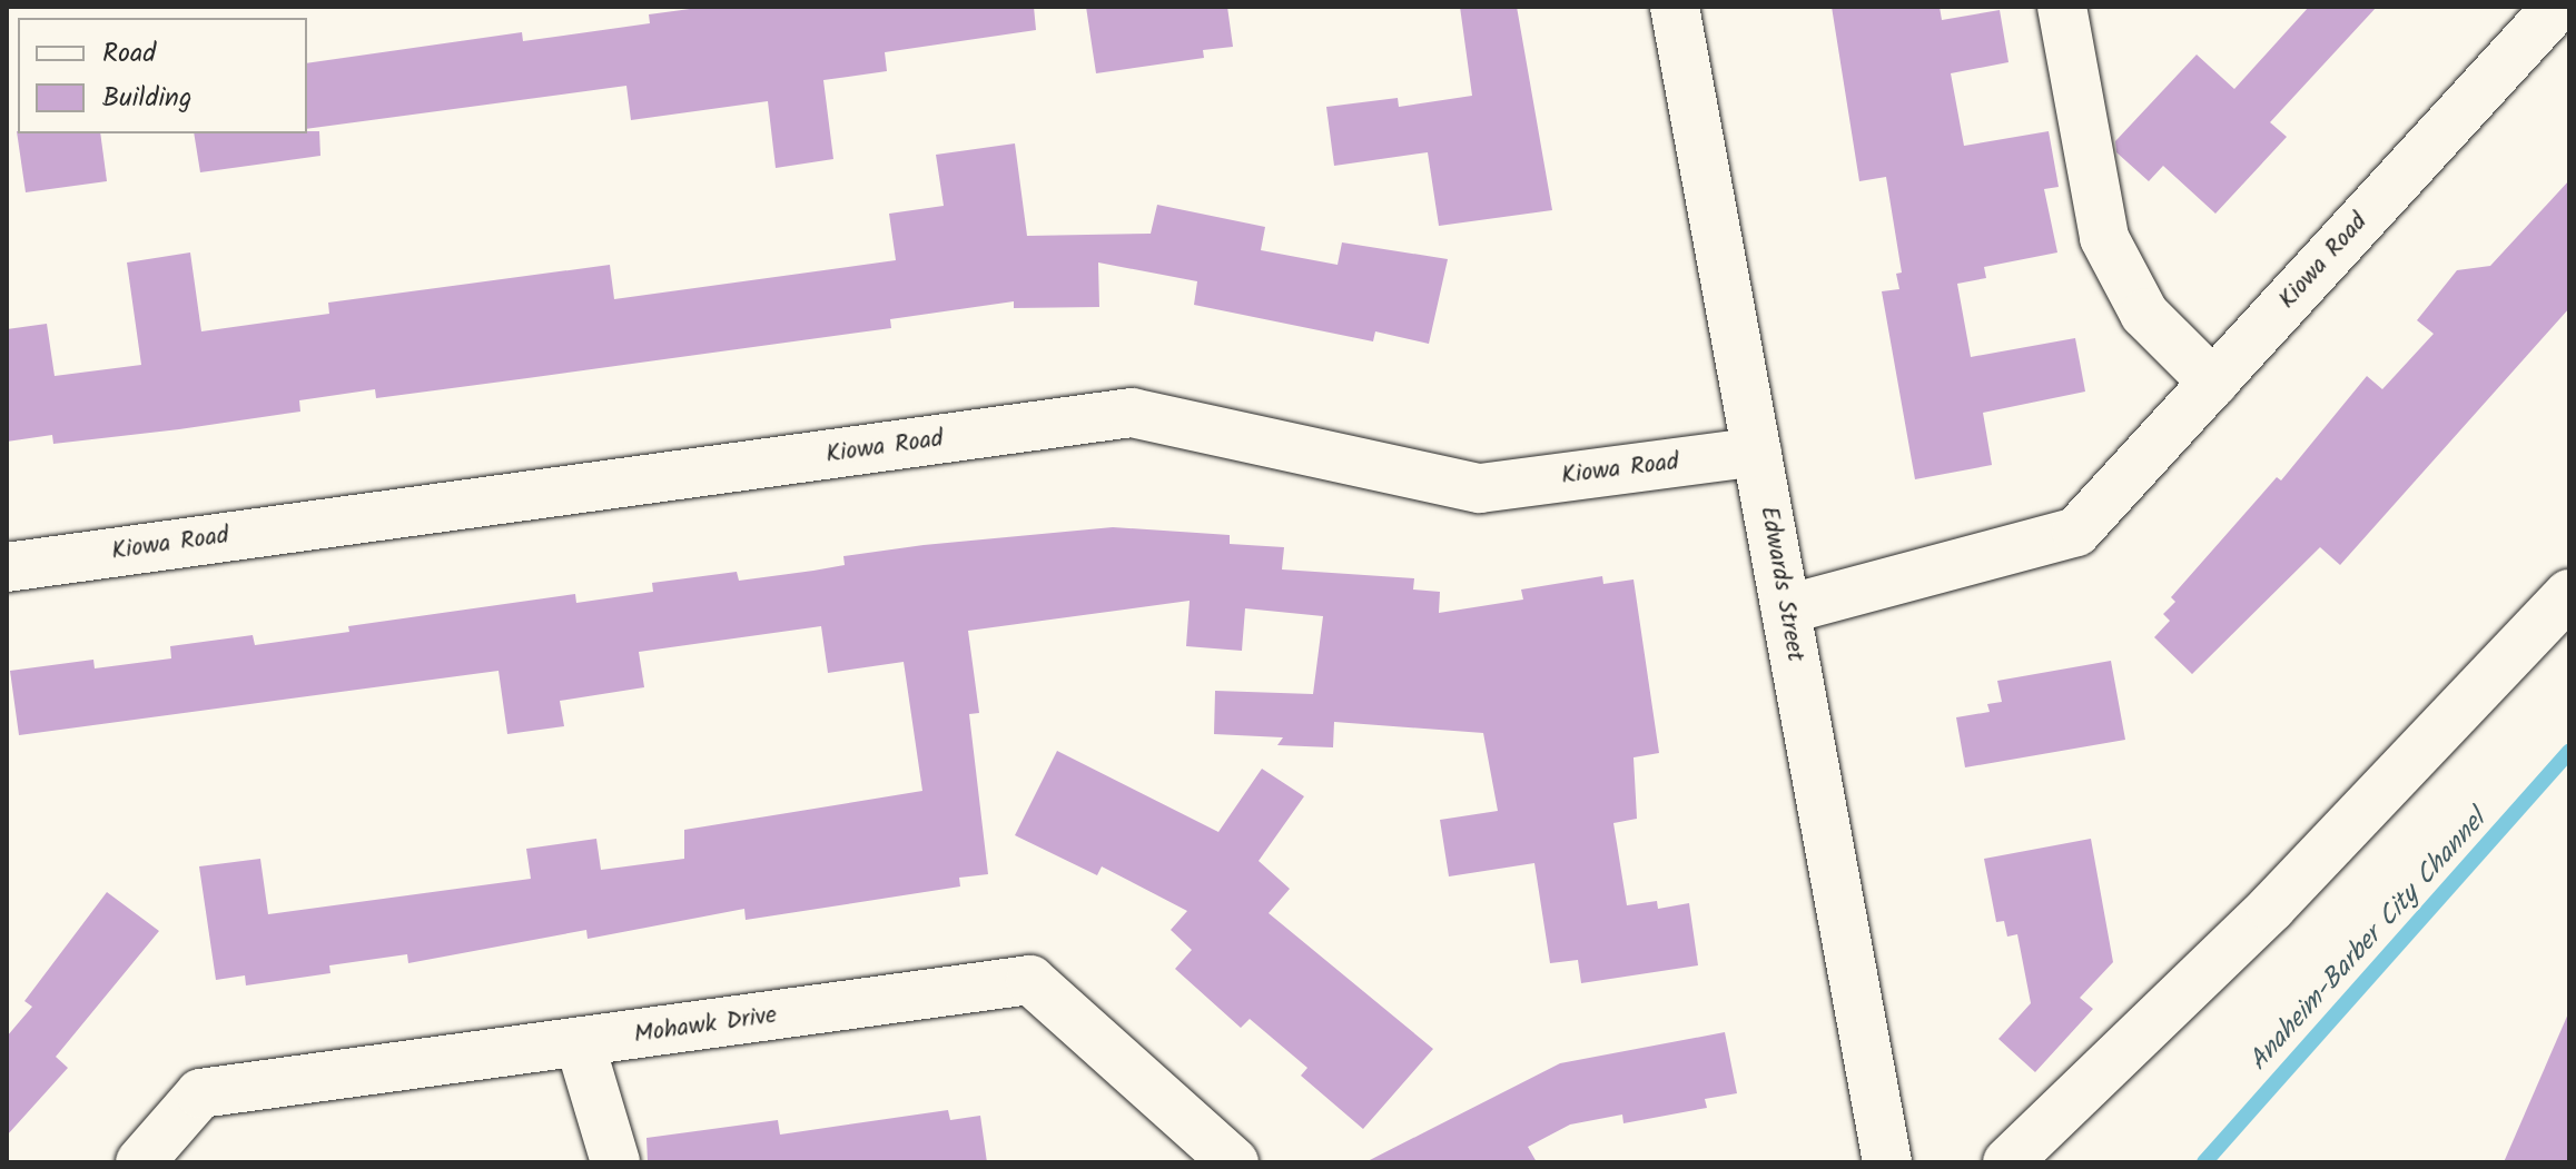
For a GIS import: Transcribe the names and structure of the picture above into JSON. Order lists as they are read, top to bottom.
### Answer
{
  "streets": {
    "street": ["Kiowa Road", "Edwards Street", "Mohawk Drive"]
  },
  "crossings": [
    ["Kiowa Road", "Edwards Street"]
  ],
  "water": ["Anaheim-Barber City Channel"],
  "legend": ["Road", "Building"]
}
